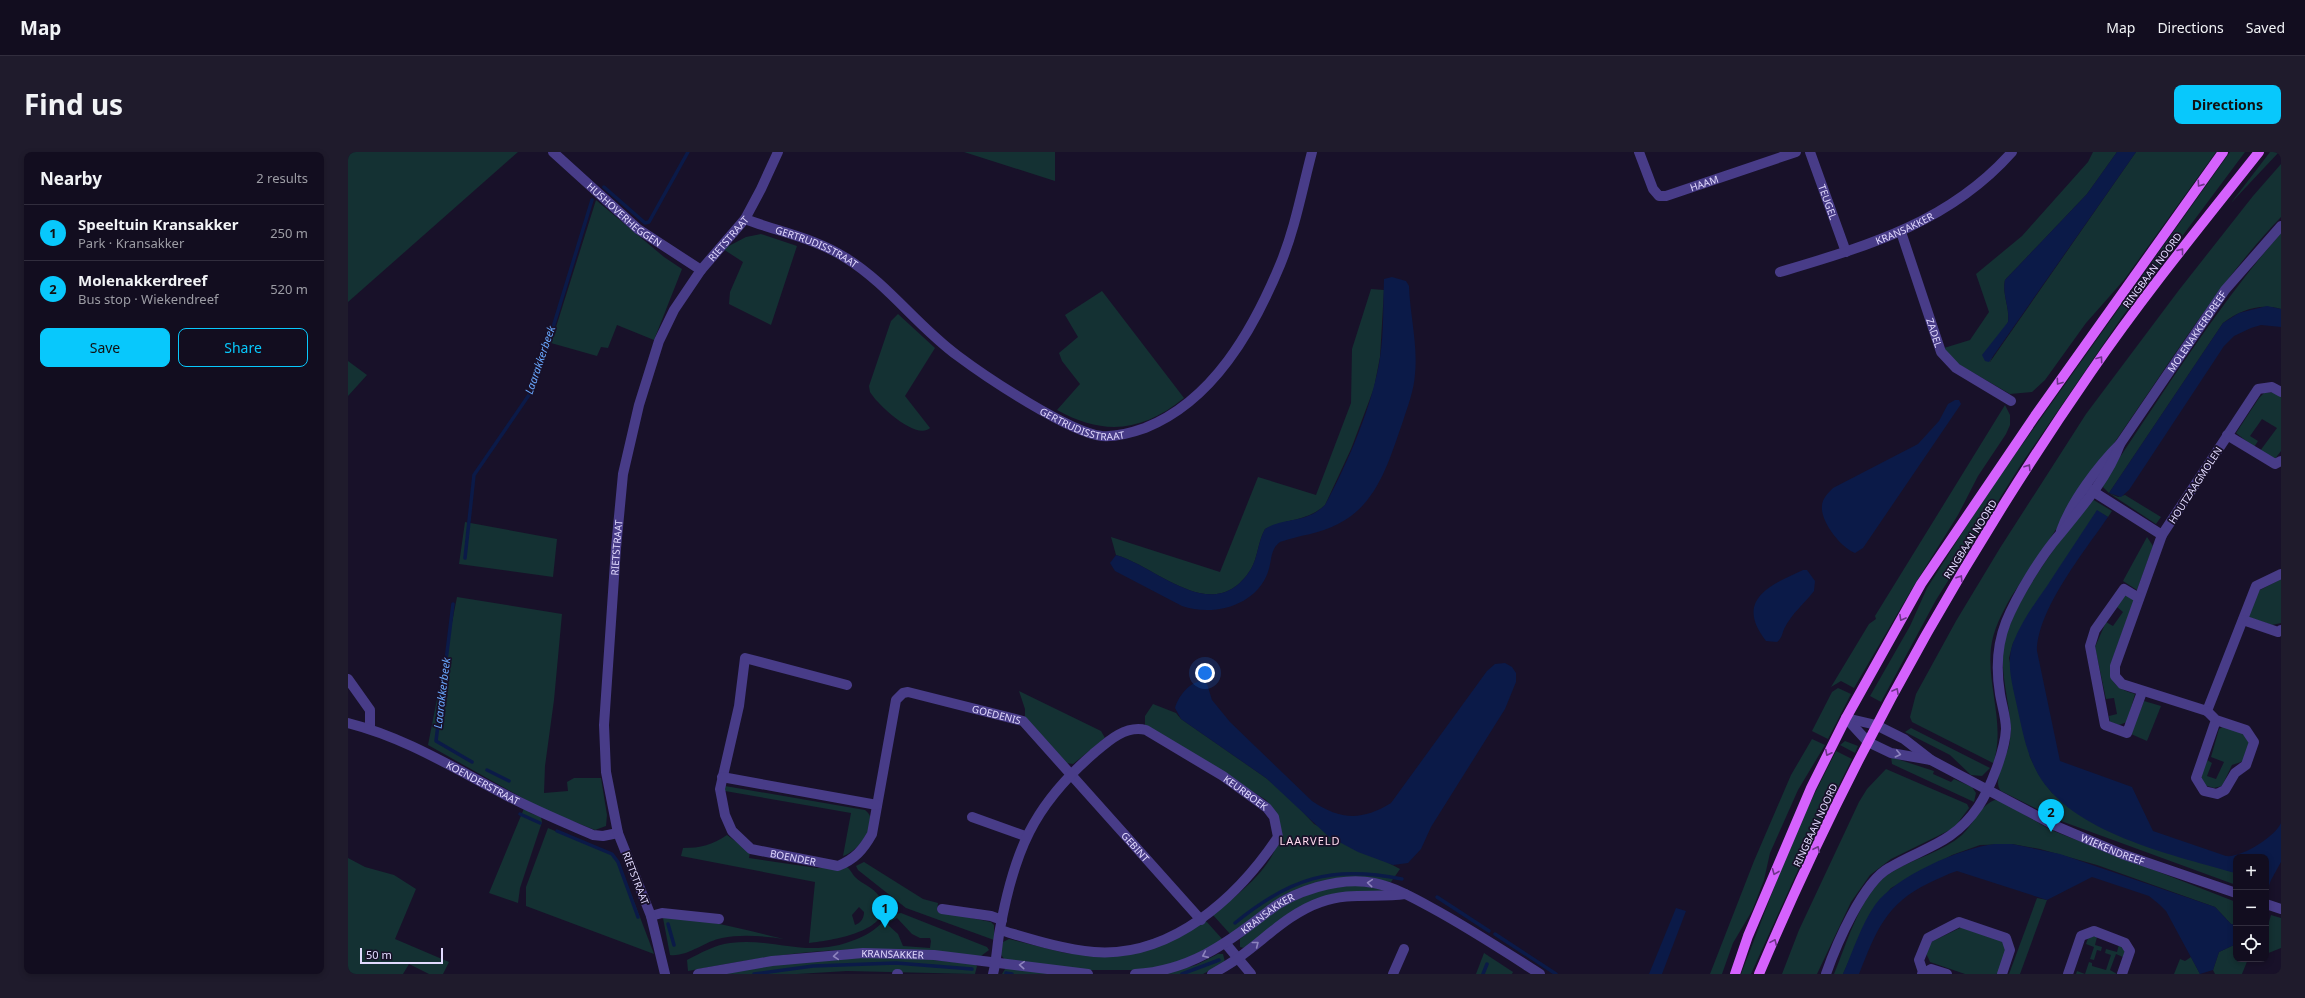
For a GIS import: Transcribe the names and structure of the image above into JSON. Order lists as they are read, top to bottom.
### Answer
{
  "streets": {
    "main road": ["RINGBAAN NOORD"],
    "street": [
      "HAAM",
      "TEUGEL",
      "HUSHOVERHEGGEN",
      "KRANSAKKER",
      "RIETSTRAAT",
      "GERTRUDISSTRAAT",
      "MOLENAKKERDREEF",
      "ZADEL",
      "HOUTZAAGMOLEN",
      "GOEDENIS",
      "KOENDERSTRAAT",
      "KEURBOEK",
      "GEBINT",
      "WIEKENDREEF",
      "BOENDER"
    ]
  },
  "crossings": [
    ["TEUGEL", "KRANSAKKER"],
    ["HUSHOVERHEGGEN", "RIETSTRAAT"],
    ["KRANSAKKER", "ZADEL"],
    ["KRANSAKKER", "KEURBOEK"],
    ["RIETSTRAAT", "GERTRUDISSTRAAT"],
    ["RIETSTRAAT", "KOENDERSTRAAT"],
    ["RINGBAAN NOORD", "WIEKENDREEF"],
    ["MOLENAKKERDREEF", "HOUTZAAGMOLEN"],
    ["MOLENAKKERDREEF", "WIEKENDREEF"],
    ["GOEDENIS", "KEURBOEK"],
    ["GOEDENIS", "GEBINT"],
    ["GOEDENIS", "BOENDER"],
    ["KEURBOEK", "GEBINT"]
  ],
  "districts": ["LAARVELD"],
  "water": ["Laarakkerbeek"],
  "scale_bar": "50 m",
  "page": {
    "header": "Map",
    "nav": ["Map", "Directions", "Saved"],
    "title": "Find us",
    "buttons": [
      "Directions",
      ["Save", "Share"]
    ],
    "heading": ["Nearby", "2 results"],
    "list": [
      {
        "mark": "1",
        "name": "Speeltuin Kransakker",
        "note": "Park · Kransakker",
        "value": "250 m"
      },
      {
        "mark": "2",
        "name": "Molenakkerdreef",
        "note": "Bus stop · Wiekendreef",
        "value": "520 m"
      }
    ],
    "pins": ["2", "1"],
    "map_buttons": ["+", "−"],
    "scale": "50 m"
  }
}
